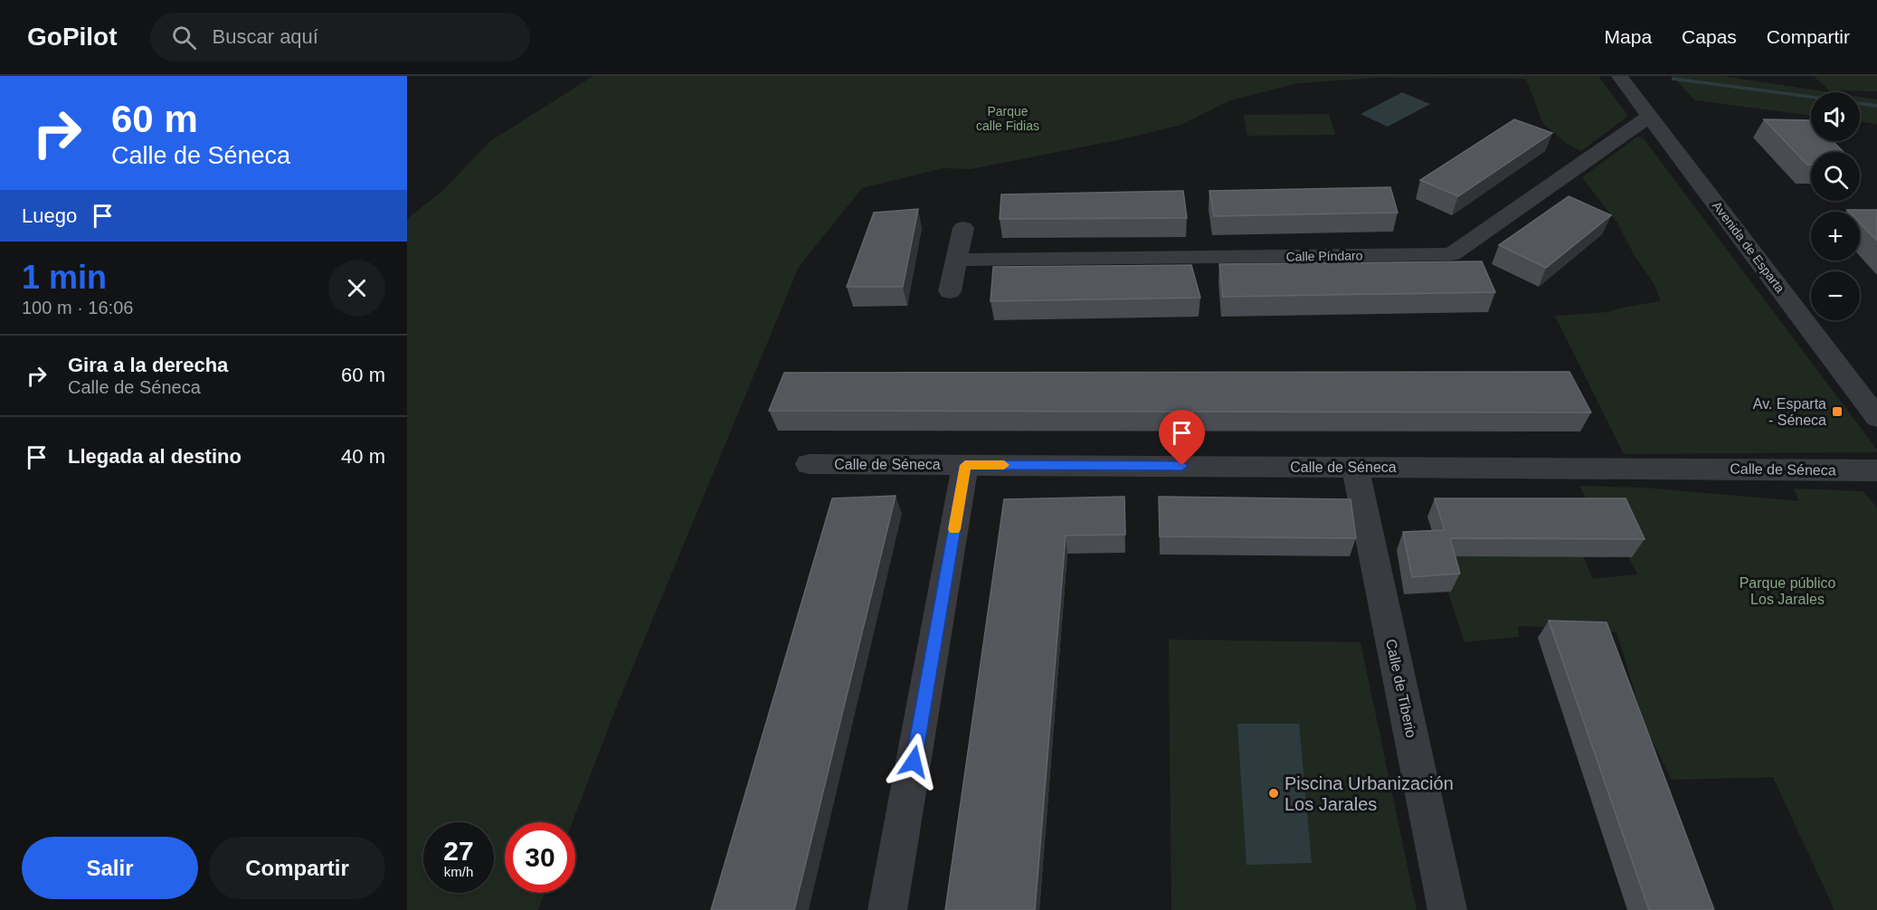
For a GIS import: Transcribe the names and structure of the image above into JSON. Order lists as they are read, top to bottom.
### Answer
{
  "streets": {
    "street": [
      "Avenida de Esparta",
      "Calle Píndaro",
      "Calle de Séneca",
      "Calle de Tiberio"
    ]
  },
  "crossings": [
    ["Avenida de Esparta", "Calle Píndaro"],
    ["Calle de Séneca", "Calle de Tiberio"]
  ],
  "parks": ["Parque calle Fidias", "Parque público Los Jarales"],
  "places": {
    "transit": ["Av. Esparta - Séneca"],
    "other": ["Piscina Urbanización Los Jarales"]
  },
  "page": {
    "header": "GoPilot",
    "search": "Buscar aquí",
    "nav": ["Mapa", "Capas", "Compartir"],
    "turn": ["60 m", "Calle de Séneca"],
    "map_buttons": ["+", "−"],
    "then": "Luego",
    "heading": ["1 min", "100 m · 16:06"],
    "list": [
      {
        "name": "Gira a la derecha",
        "note": "Calle de Séneca",
        "value": "60 m"
      },
      {
        "name": "Llegada al destino",
        "value": "40 m"
      }
    ],
    "speed": "27 km/h",
    "limit": "30",
    "buttons": ["Salir", "Compartir"]
  }
}
